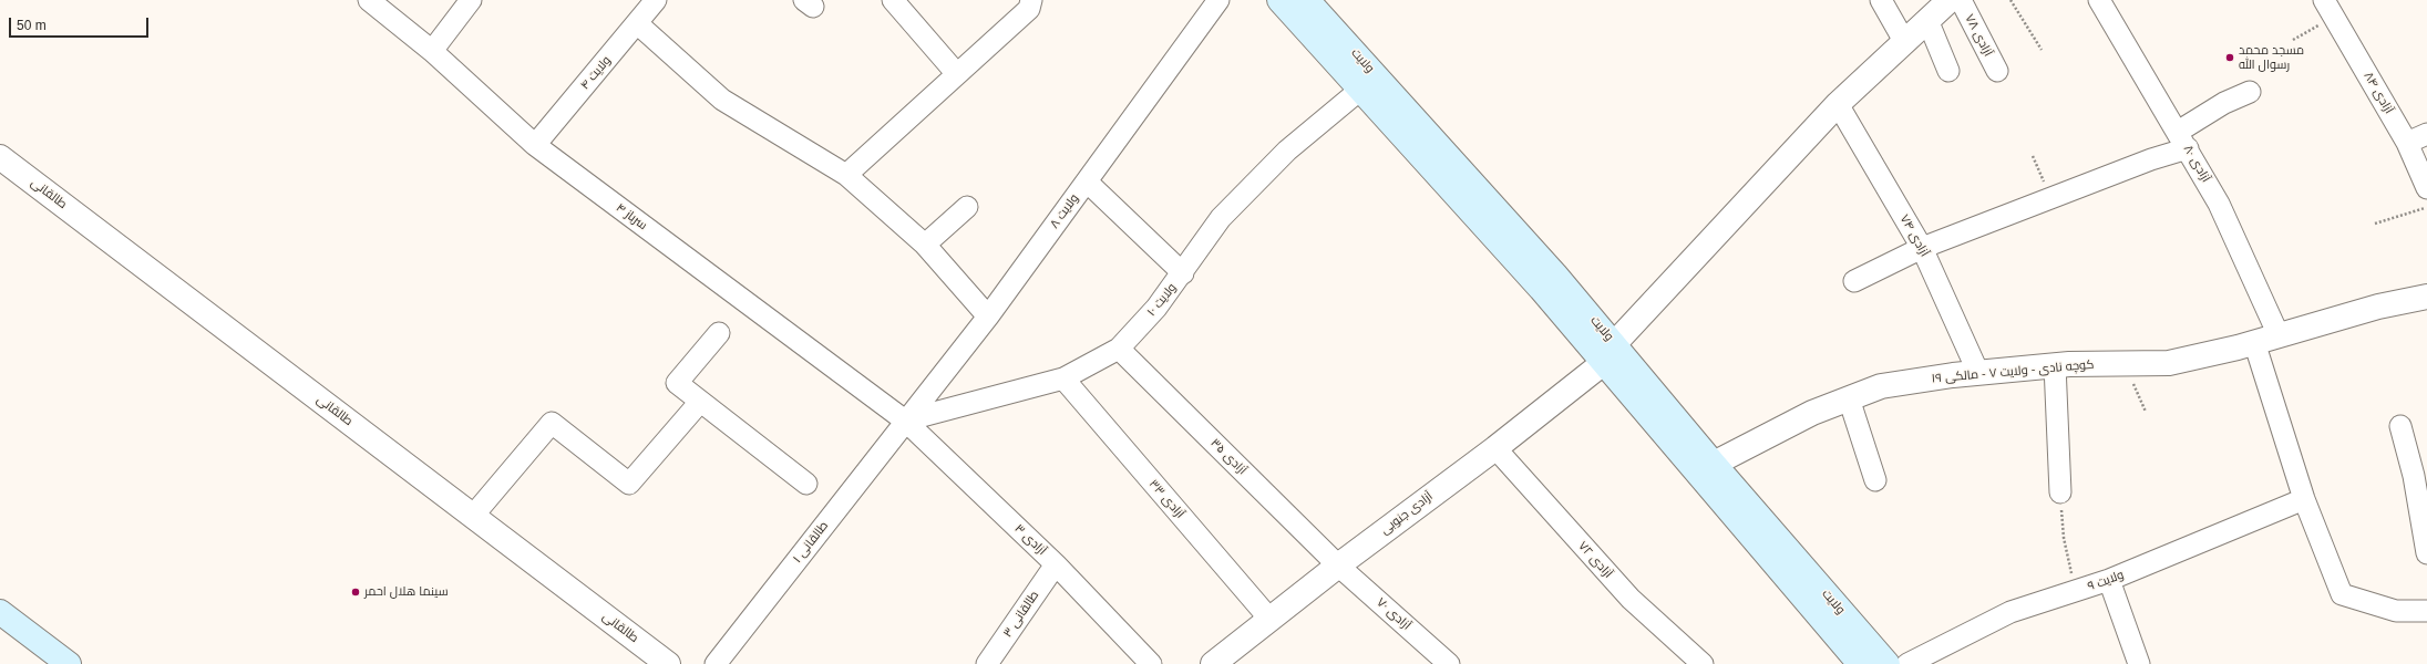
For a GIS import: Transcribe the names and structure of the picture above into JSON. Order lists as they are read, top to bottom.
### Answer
{
  "streets": {
    "main road": ["ولایت"],
    "street": [
      "آزادی ۷۸",
      "ولایت ۴",
      "آزادی ۸۴",
      "آزادی ۸۰",
      "طالقانی",
      "ولایت ۸",
      "سرباز ۴",
      "آزادی ۷۴",
      "ولایت ۱۰",
      "کوچه نادی - ولایت ۷ - مالکی ۱۹",
      "آزادی ۳۵",
      "آزادی ۳۳",
      "آزادی جنوبی",
      "آزادی ۳",
      "طالقانی ۱",
      "آزادی ۷۲",
      "ولایت ۹",
      "طالقانی ۳",
      "آزادی ۷۰"
    ]
  },
  "crossings": [
    ["ولایت", "ولایت ۱۰"],
    ["ولایت", "کوچه نادی - ولایت ۷ - مالکی ۱۹"],
    ["ولایت", "آزادی جنوبی"],
    ["ولایت ۴", "سرباز ۴"],
    ["آزادی ۸۰", "کوچه نادی - ولایت ۷ - مالکی ۱۹"],
    ["ولایت ۸", "سرباز ۴"],
    ["ولایت ۸", "ولایت ۱۰"],
    ["ولایت ۸", "آزادی ۳"],
    ["ولایت ۸", "طالقانی ۱"],
    ["سرباز ۴", "ولایت ۱۰"],
    ["سرباز ۴", "آزادی ۳"],
    ["سرباز ۴", "طالقانی ۱"],
    ["آزادی ۷۴", "کوچه نادی - ولایت ۷ - مالکی ۱۹"],
    ["آزادی ۷۴", "آزادی جنوبی"],
    ["ولایت ۱۰", "آزادی ۳۵"],
    ["ولایت ۱۰", "آزادی ۳۳"],
    ["ولایت ۱۰", "آزادی ۳"],
    ["ولایت ۱۰", "طالقانی ۱"],
    ["آزادی ۳۵", "آزادی جنوبی"],
    ["آزادی ۳۵", "آزادی ۷۰"],
    ["آزادی ۳۳", "آزادی جنوبی"],
    ["آزادی جنوبی", "آزادی ۷۲"],
    ["آزادی جنوبی", "آزادی ۷۰"],
    ["آزادی ۳", "طالقانی ۱"],
    ["آزادی ۳", "طالقانی ۳"]
  ],
  "places": ["مسجد محمد رسوال الله", "سینما هلال احمر"],
  "scale_bar": "50 m"
}
